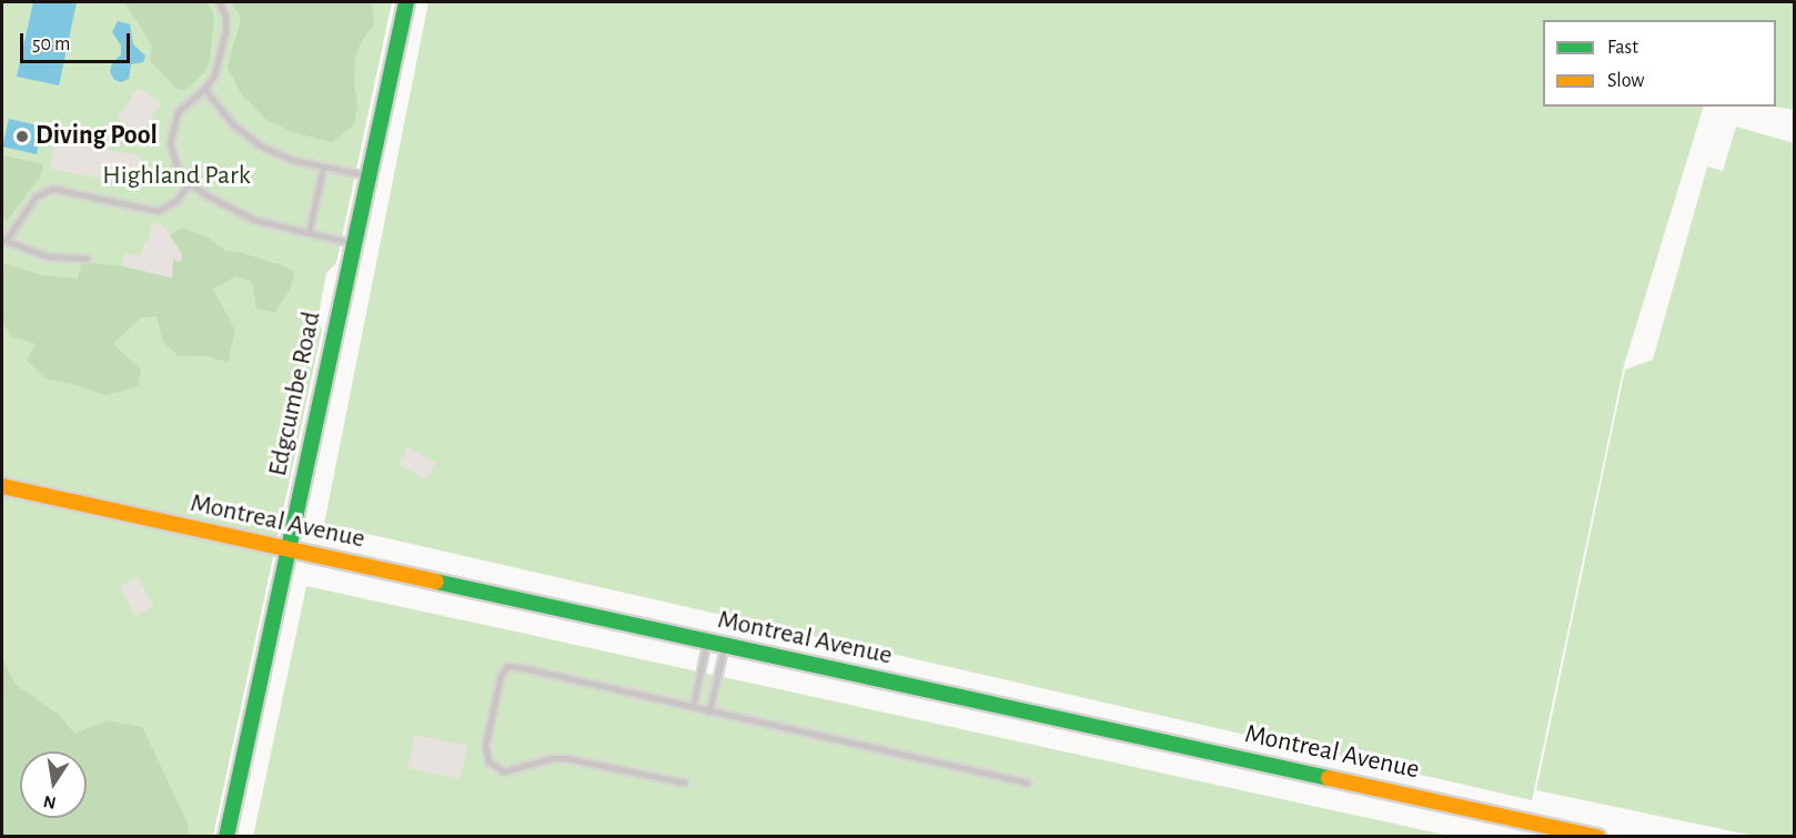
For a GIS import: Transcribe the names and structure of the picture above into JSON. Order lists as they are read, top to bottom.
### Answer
{
  "streets": {
    "main road": ["Edgcumbe Road", "Montreal Avenue"]
  },
  "crossings": [
    ["Edgcumbe Road", "Montreal Avenue"]
  ],
  "parks": ["Highland Park"],
  "places": ["Diving Pool"],
  "legend": ["Fast", "Slow"],
  "scale_bar": "50 m",
  "north": "bottom"
}
